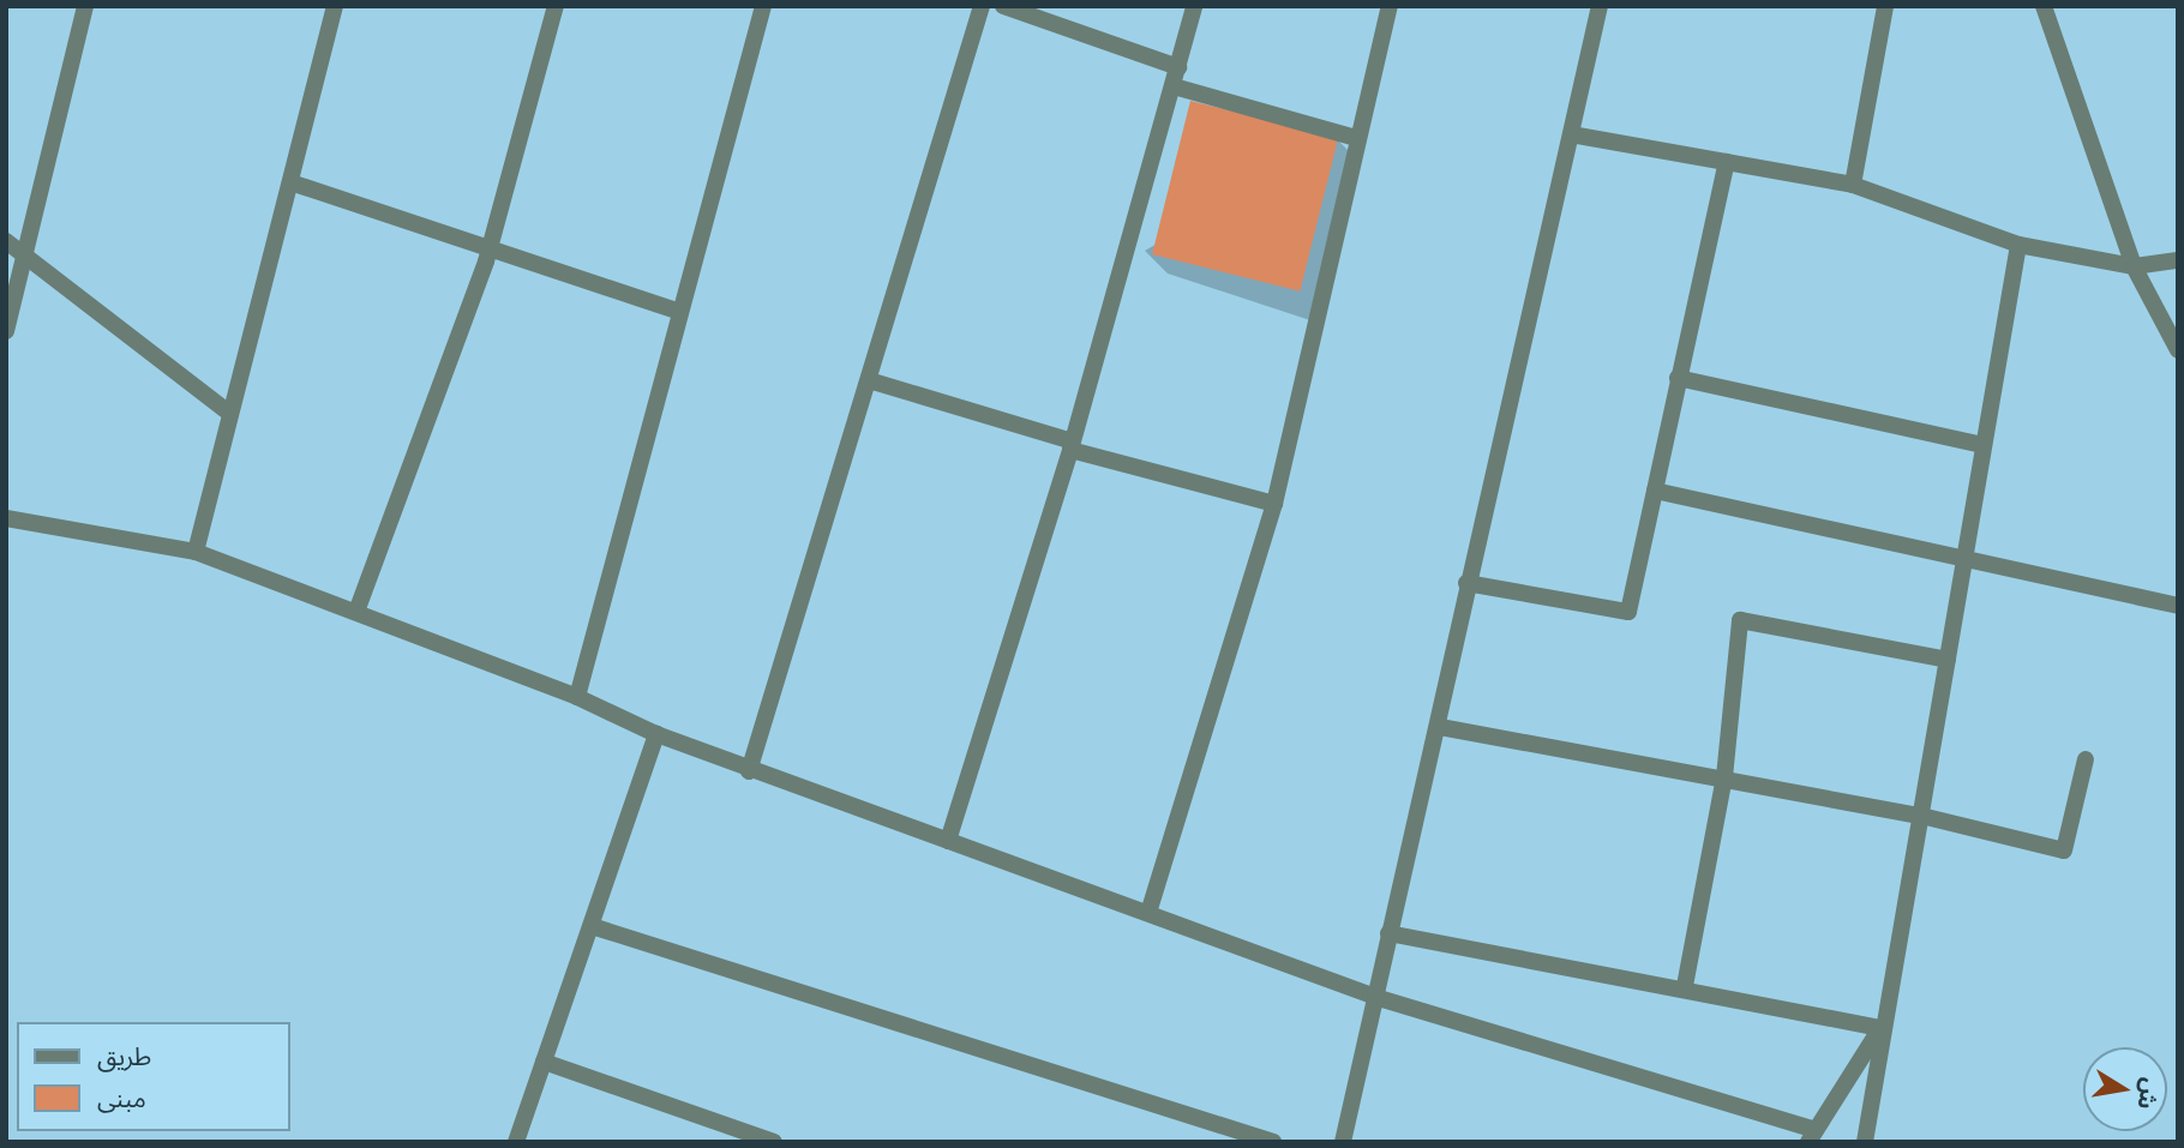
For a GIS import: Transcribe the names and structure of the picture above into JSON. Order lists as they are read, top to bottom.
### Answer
{
  "legend": ["طريق", "مبنى"],
  "north": "right"
}
